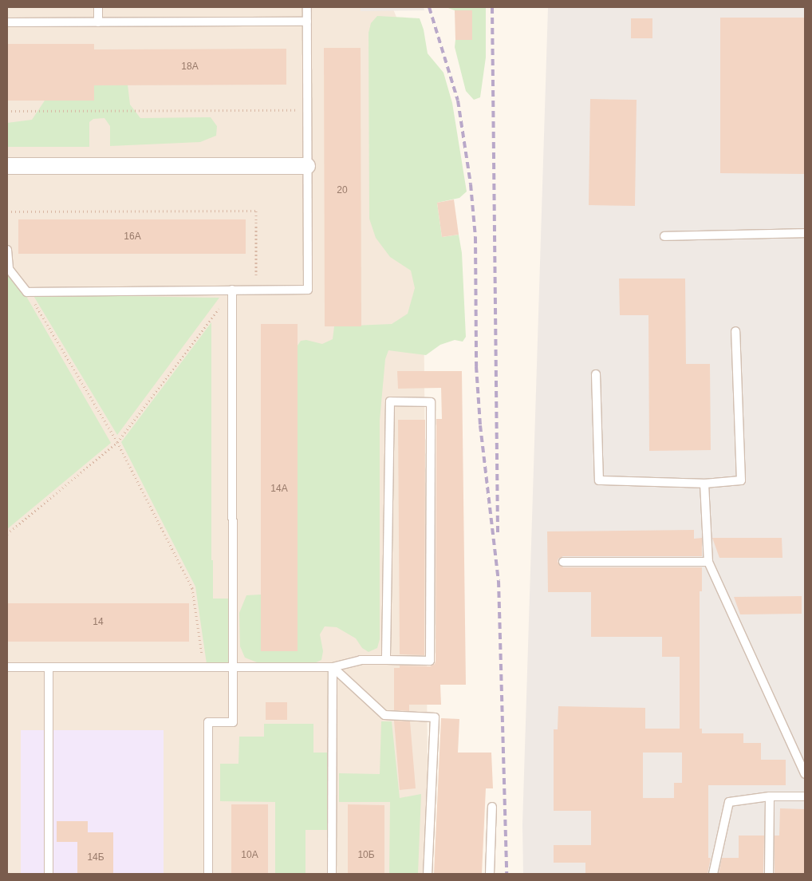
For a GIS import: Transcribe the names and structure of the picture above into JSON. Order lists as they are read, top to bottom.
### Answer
{
  "house_numbers": [
    "18А",
    "20",
    "16А",
    "14А",
    "14",
    "10А",
    "10Б",
    "14Б"
  ]
}
